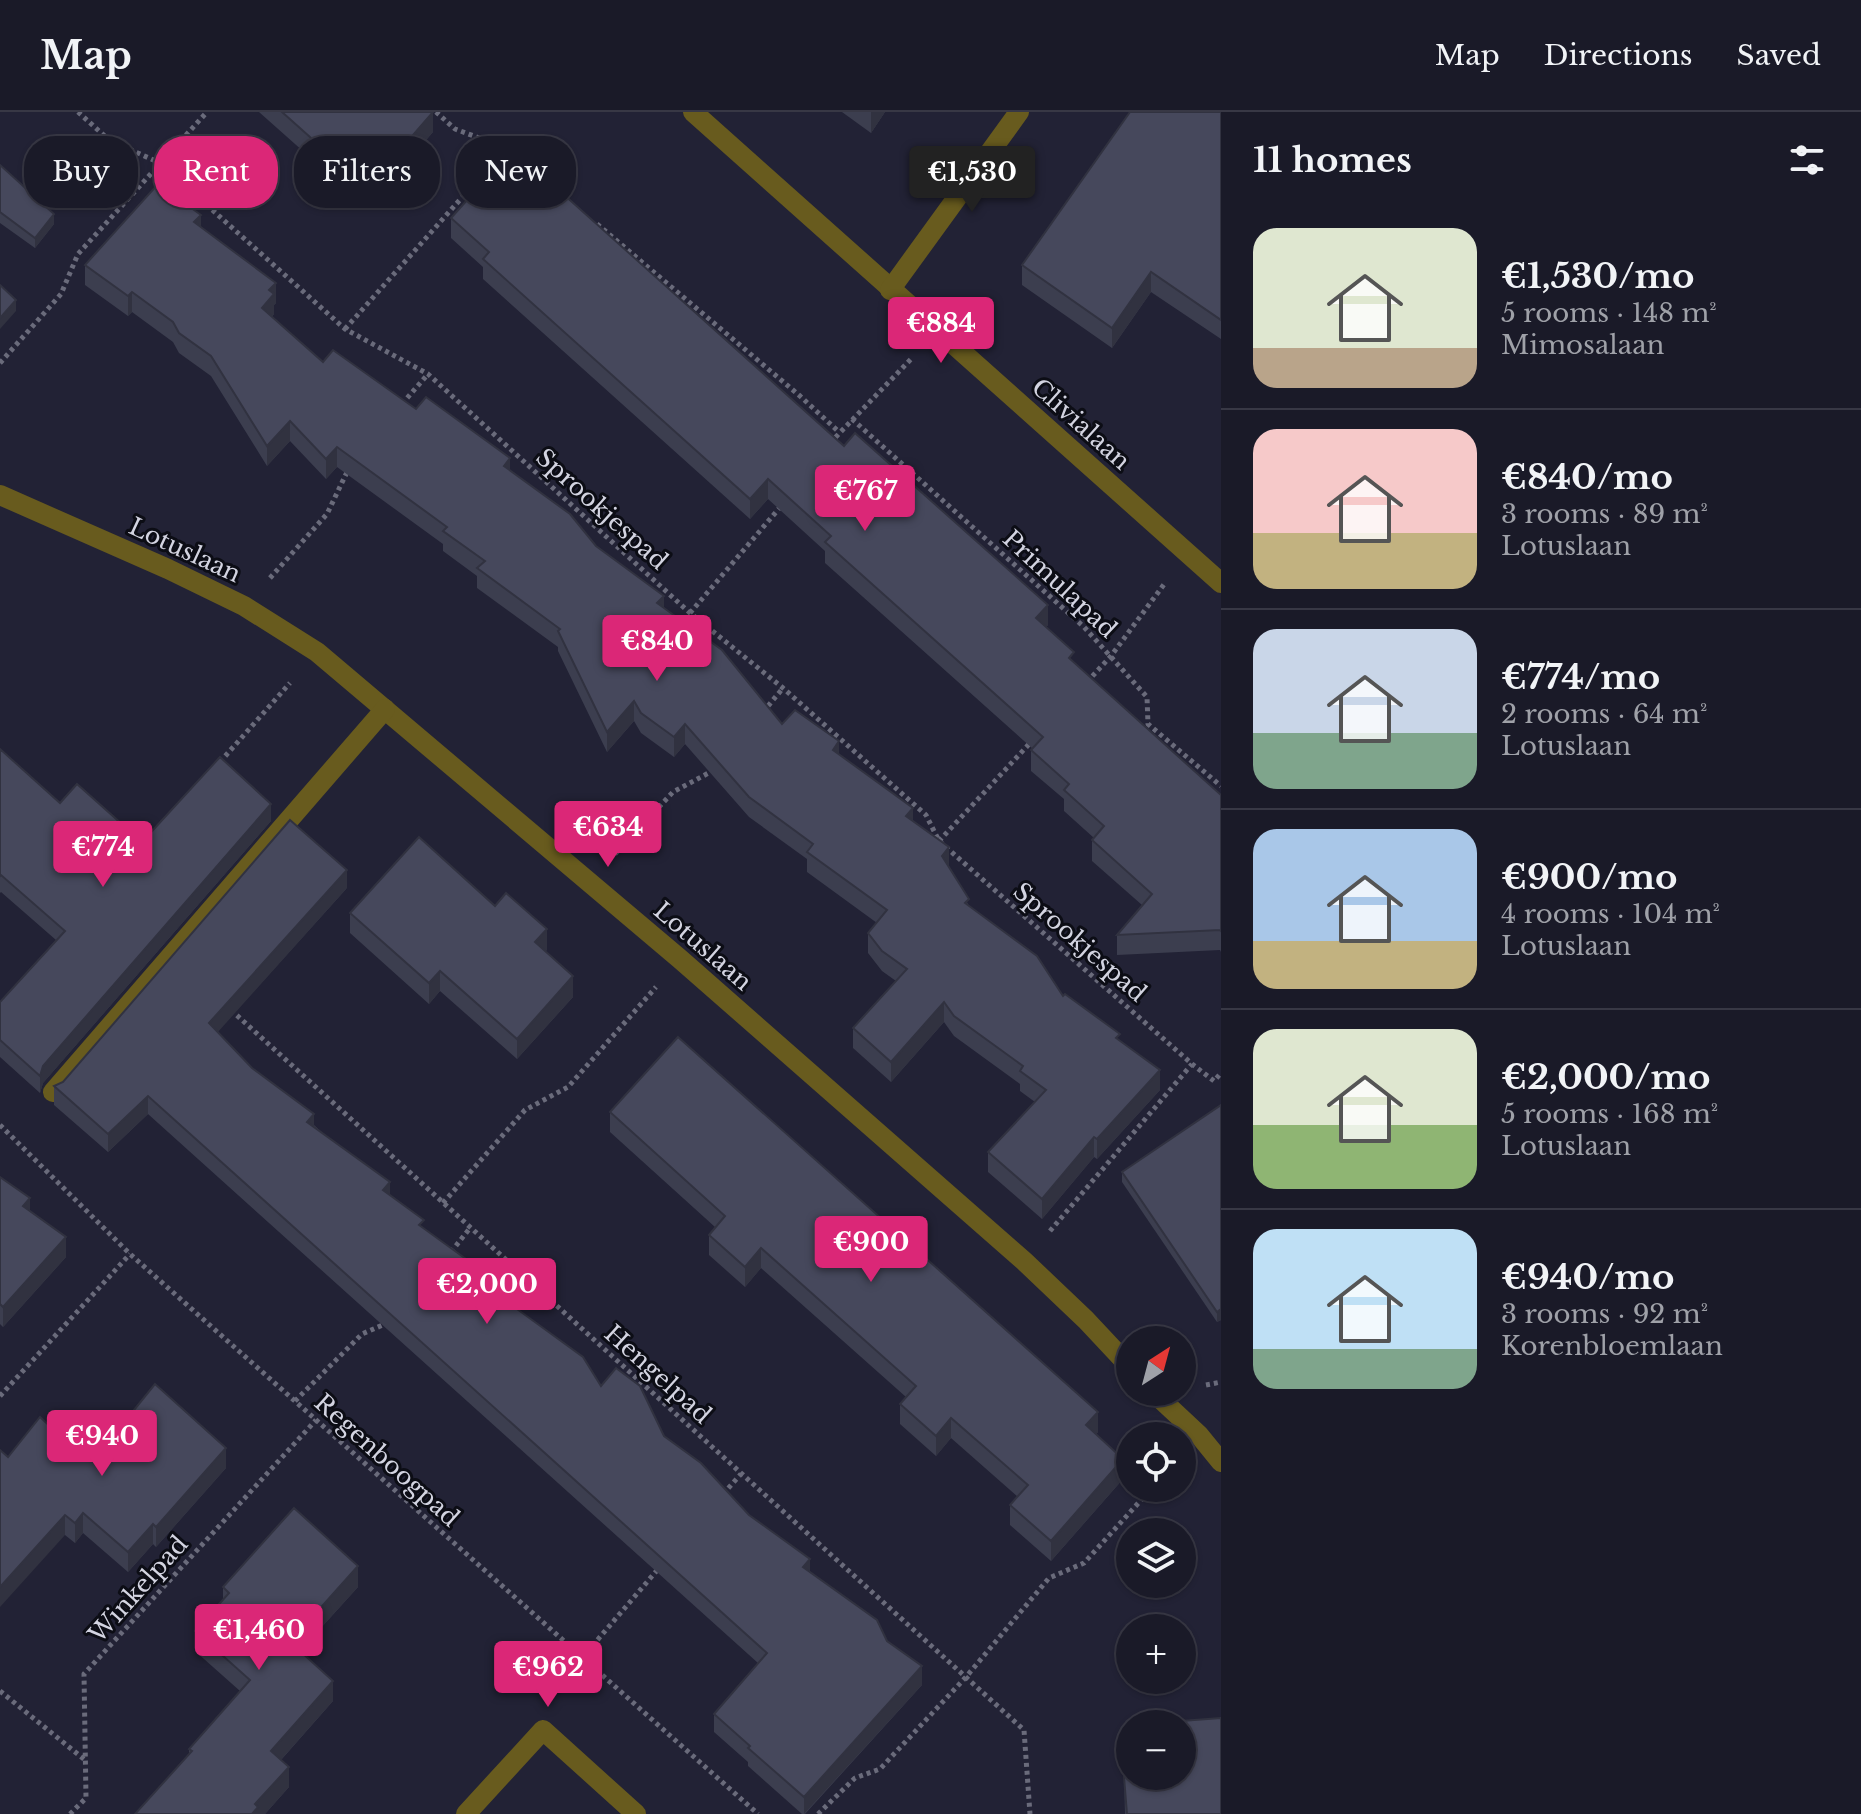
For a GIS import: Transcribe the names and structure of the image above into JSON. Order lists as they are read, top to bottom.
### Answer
{
  "streets": {
    "street": ["Clivialaan", "Lotuslaan"],
    "path": [
      "Sprookjespad",
      "Primulapad",
      "Hengelpad",
      "Regenboogpad",
      "Winkelpad"
    ]
  },
  "crossings": [
    ["Regenboogpad", "Winkelpad"]
  ],
  "north": "top right",
  "page": {
    "header": "Map",
    "nav": ["Map", "Directions", "Saved"],
    "heading": "11 homes",
    "chip": [
      "Buy",
      "Rent",
      "Filters",
      "New"
    ],
    "price": [
      "€1,530",
      "€884",
      "€767",
      "€840",
      "€634",
      "€774",
      "€900",
      "€2,000",
      "€940",
      "€1,460",
      "€962"
    ],
    "list": [
      {
        "name": "€1,530/mo",
        "note": "5 rooms · 148 m² · Mimosalaan"
      },
      {
        "name": "€840/mo",
        "note": "3 rooms · 89 m² · Lotuslaan"
      },
      {
        "name": "€774/mo",
        "note": "2 rooms · 64 m² · Lotuslaan"
      },
      {
        "name": "€900/mo",
        "note": "4 rooms · 104 m² · Lotuslaan"
      },
      {
        "name": "€2,000/mo",
        "note": "5 rooms · 168 m² · Lotuslaan"
      },
      {
        "name": "€940/mo",
        "note": "3 rooms · 92 m² · Korenbloemlaan"
      }
    ],
    "map_buttons": ["+", "−"]
  }
}
